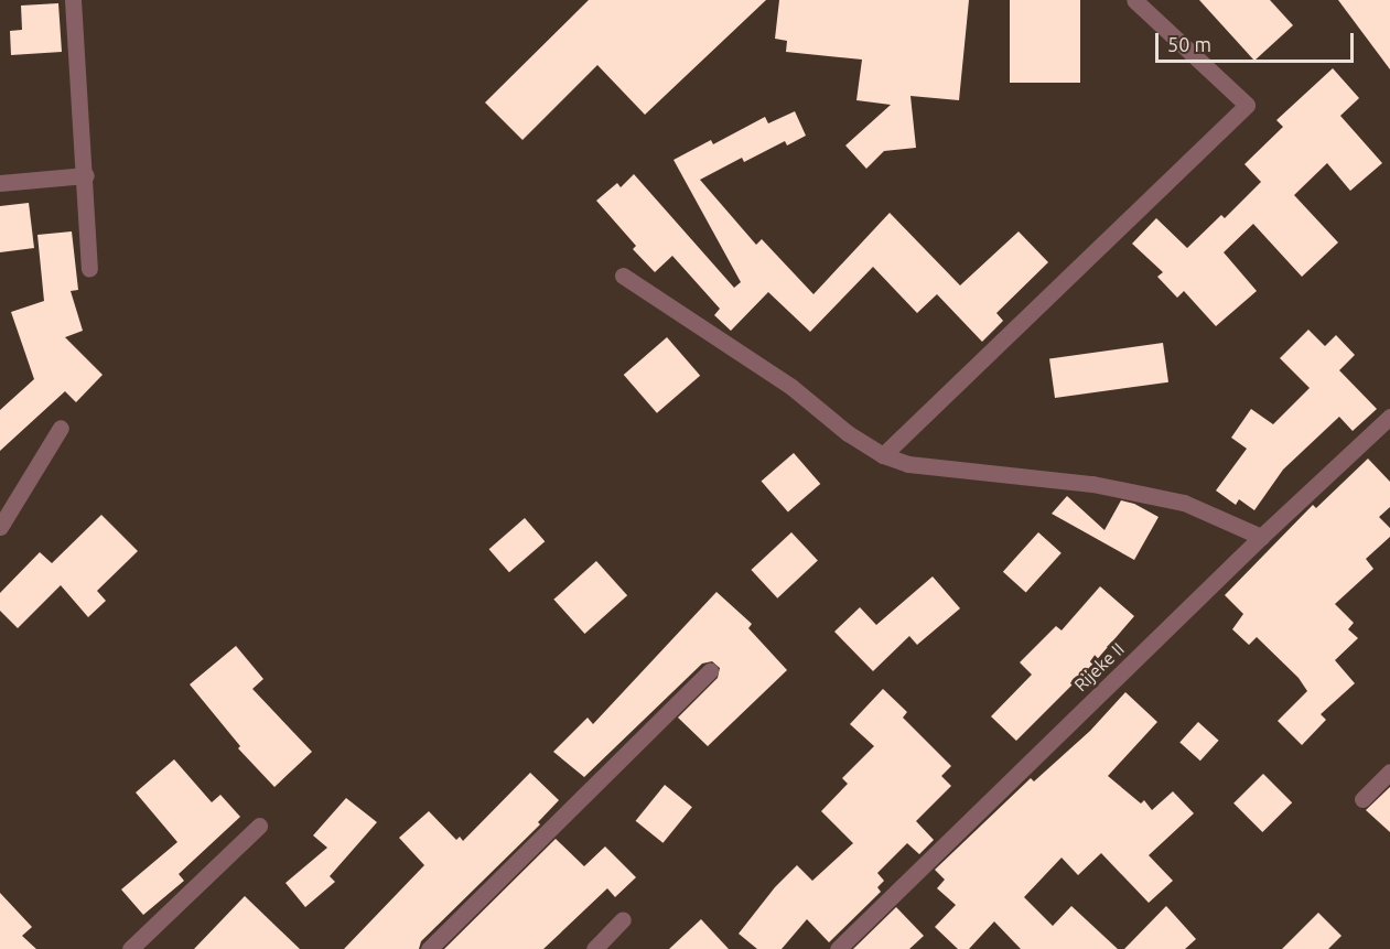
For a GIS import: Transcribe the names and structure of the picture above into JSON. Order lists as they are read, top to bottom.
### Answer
{
  "streets": {
    "street": ["Rijeke II"]
  },
  "scale_bar": "50 m"
}
